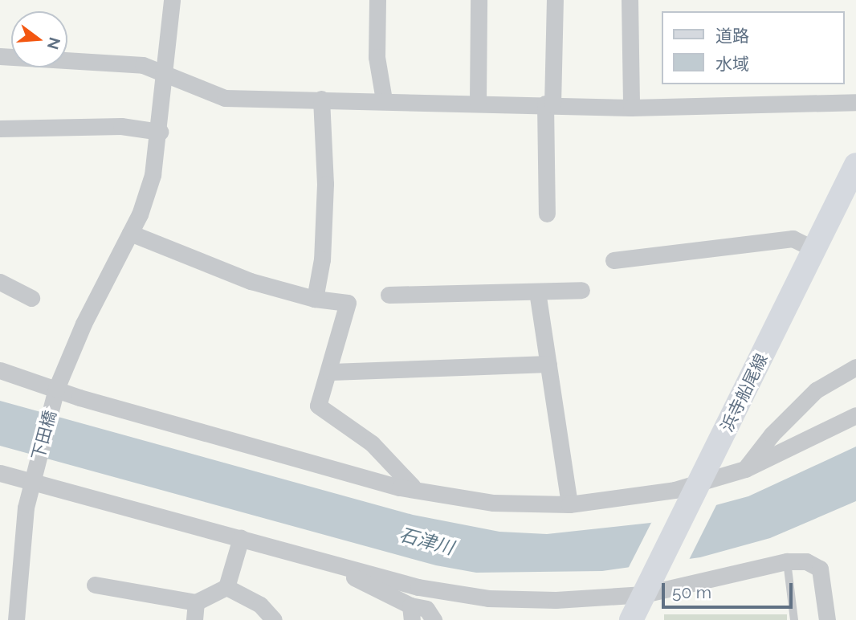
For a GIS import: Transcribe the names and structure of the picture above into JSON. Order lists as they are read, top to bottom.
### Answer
{
  "streets": {
    "street": ["浜寺船尾線", "下田橋"]
  },
  "water": ["石津川"],
  "legend": ["道路", "水域"],
  "scale_bar": "50 m",
  "north": "right"
}
